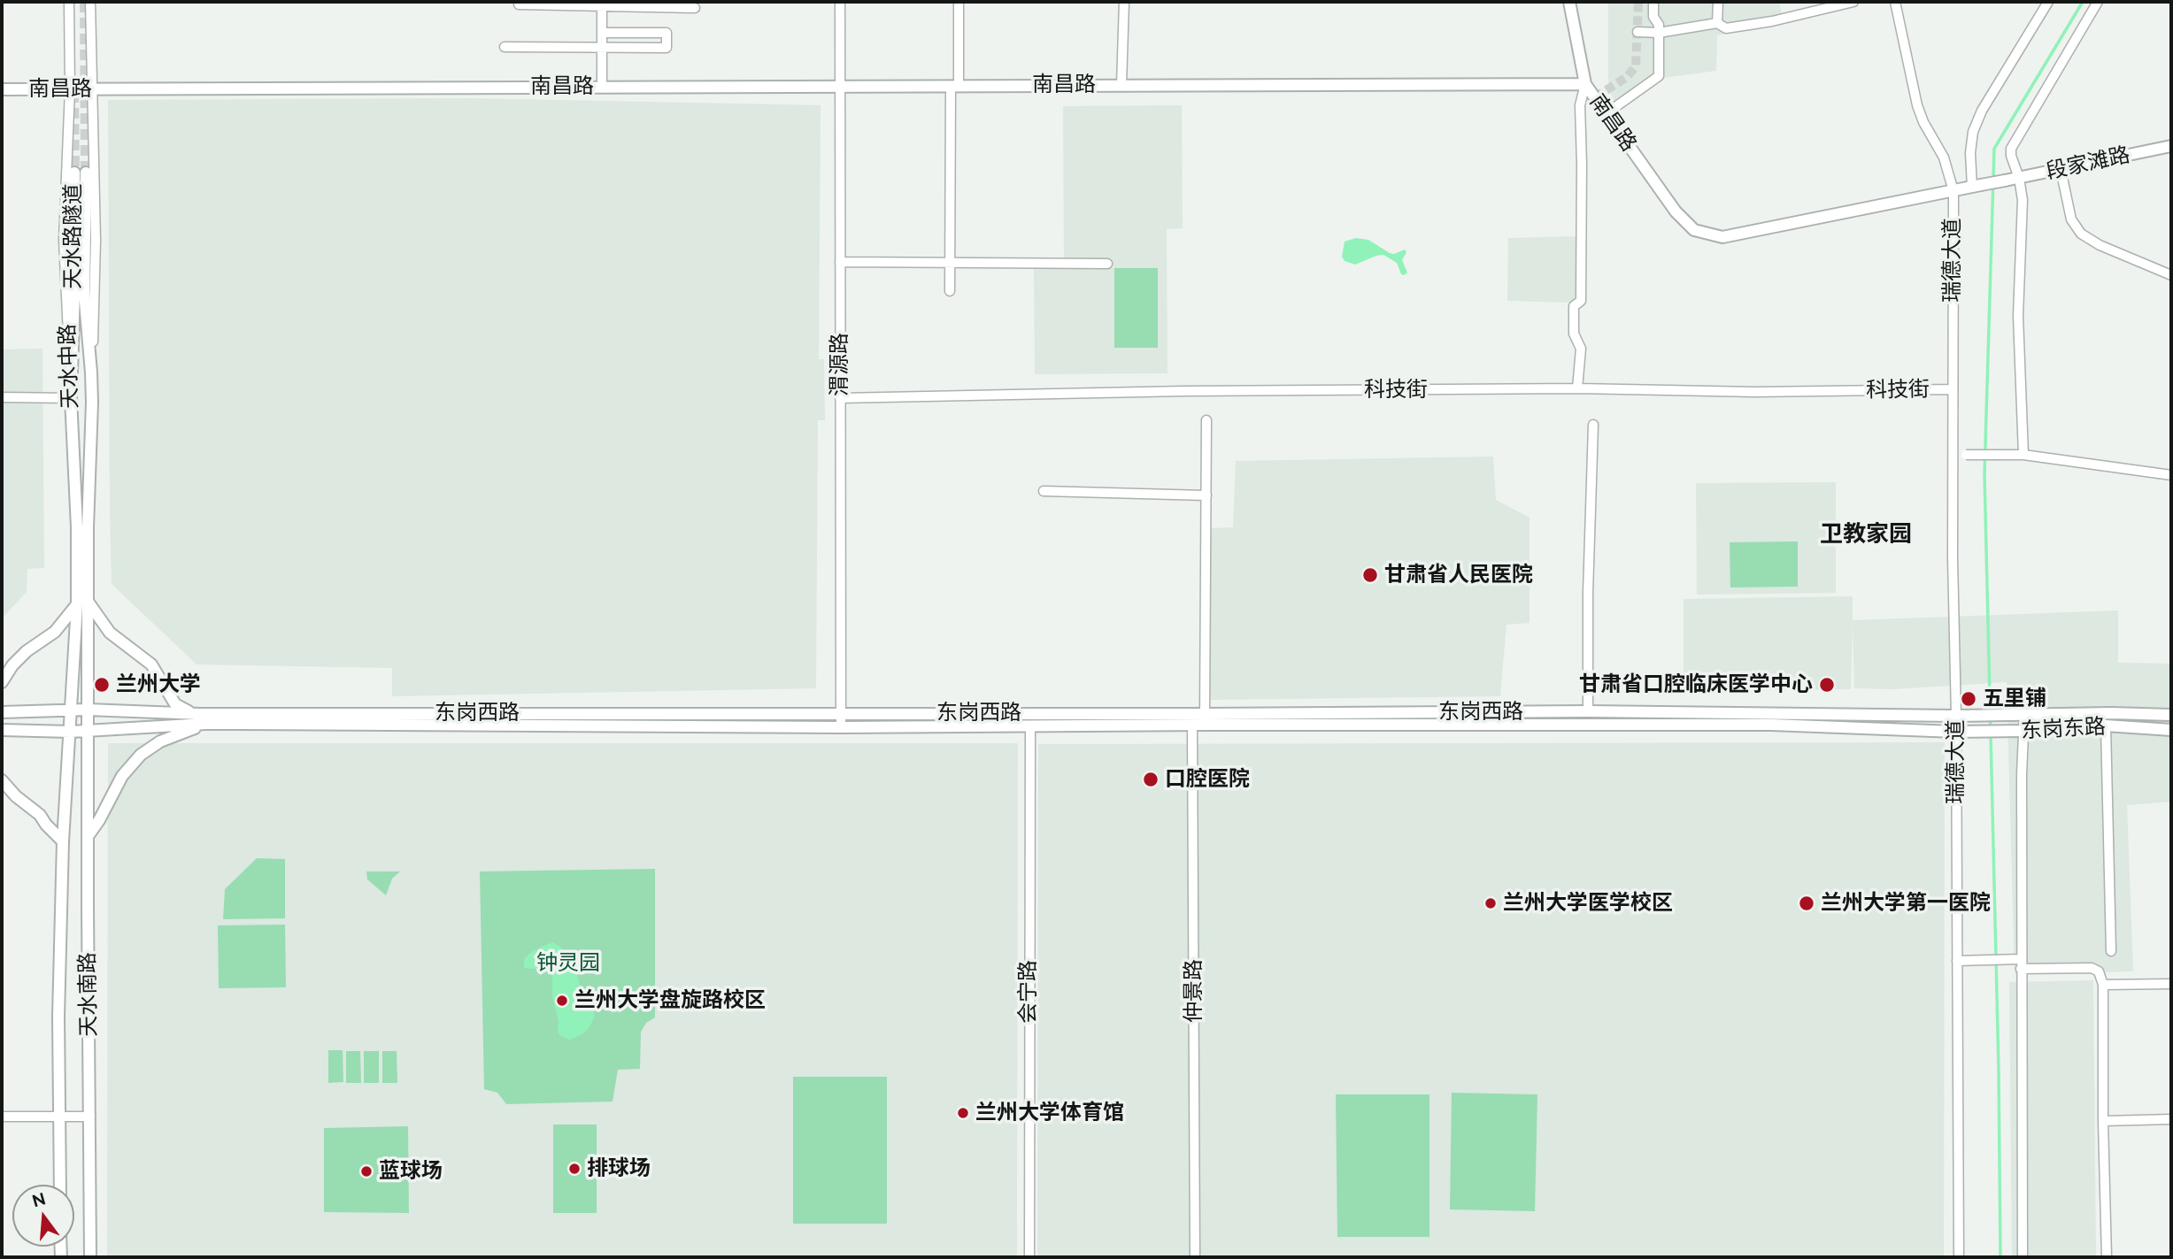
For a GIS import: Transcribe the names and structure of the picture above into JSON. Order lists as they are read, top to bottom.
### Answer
{
  "streets": {
    "main road": [
      "南昌路",
      "段家滩路",
      "天水路隧道",
      "天水中路",
      "东岗西路",
      "东岗东路",
      "天水南路"
    ],
    "street": [
      "瑞德大道",
      "渭源路",
      "科技街",
      "仲景路",
      "会宁路"
    ]
  },
  "crossings": [
    ["南昌路", "段家滩路"],
    ["南昌路", "瑞德大道"],
    ["南昌路", "渭源路"],
    ["南昌路", "天水中路"],
    ["段家滩路", "瑞德大道"],
    ["天水路隧道", "天水中路"],
    ["瑞德大道", "科技街"],
    ["瑞德大道", "东岗西路"],
    ["瑞德大道", "东岗东路"],
    ["渭源路", "科技街"],
    ["渭源路", "东岗西路"],
    ["天水中路", "东岗西路"],
    ["天水中路", "天水南路"],
    ["东岗西路", "东岗东路"],
    ["东岗西路", "仲景路"],
    ["东岗西路", "会宁路"],
    ["东岗西路", "天水南路"]
  ],
  "districts": ["卫教家园"],
  "parks": ["钟灵园"],
  "places": [
    "甘肃省人民医院",
    "兰州大学",
    "甘肃省口腔临床医学中心",
    "五里铺",
    "口腔医院",
    "兰州大学医学校区",
    "兰州大学第一医院",
    "兰州大学盘旋路校区",
    "兰州大学体育馆",
    "排球场",
    "蓝球场"
  ],
  "north": "top"
}
